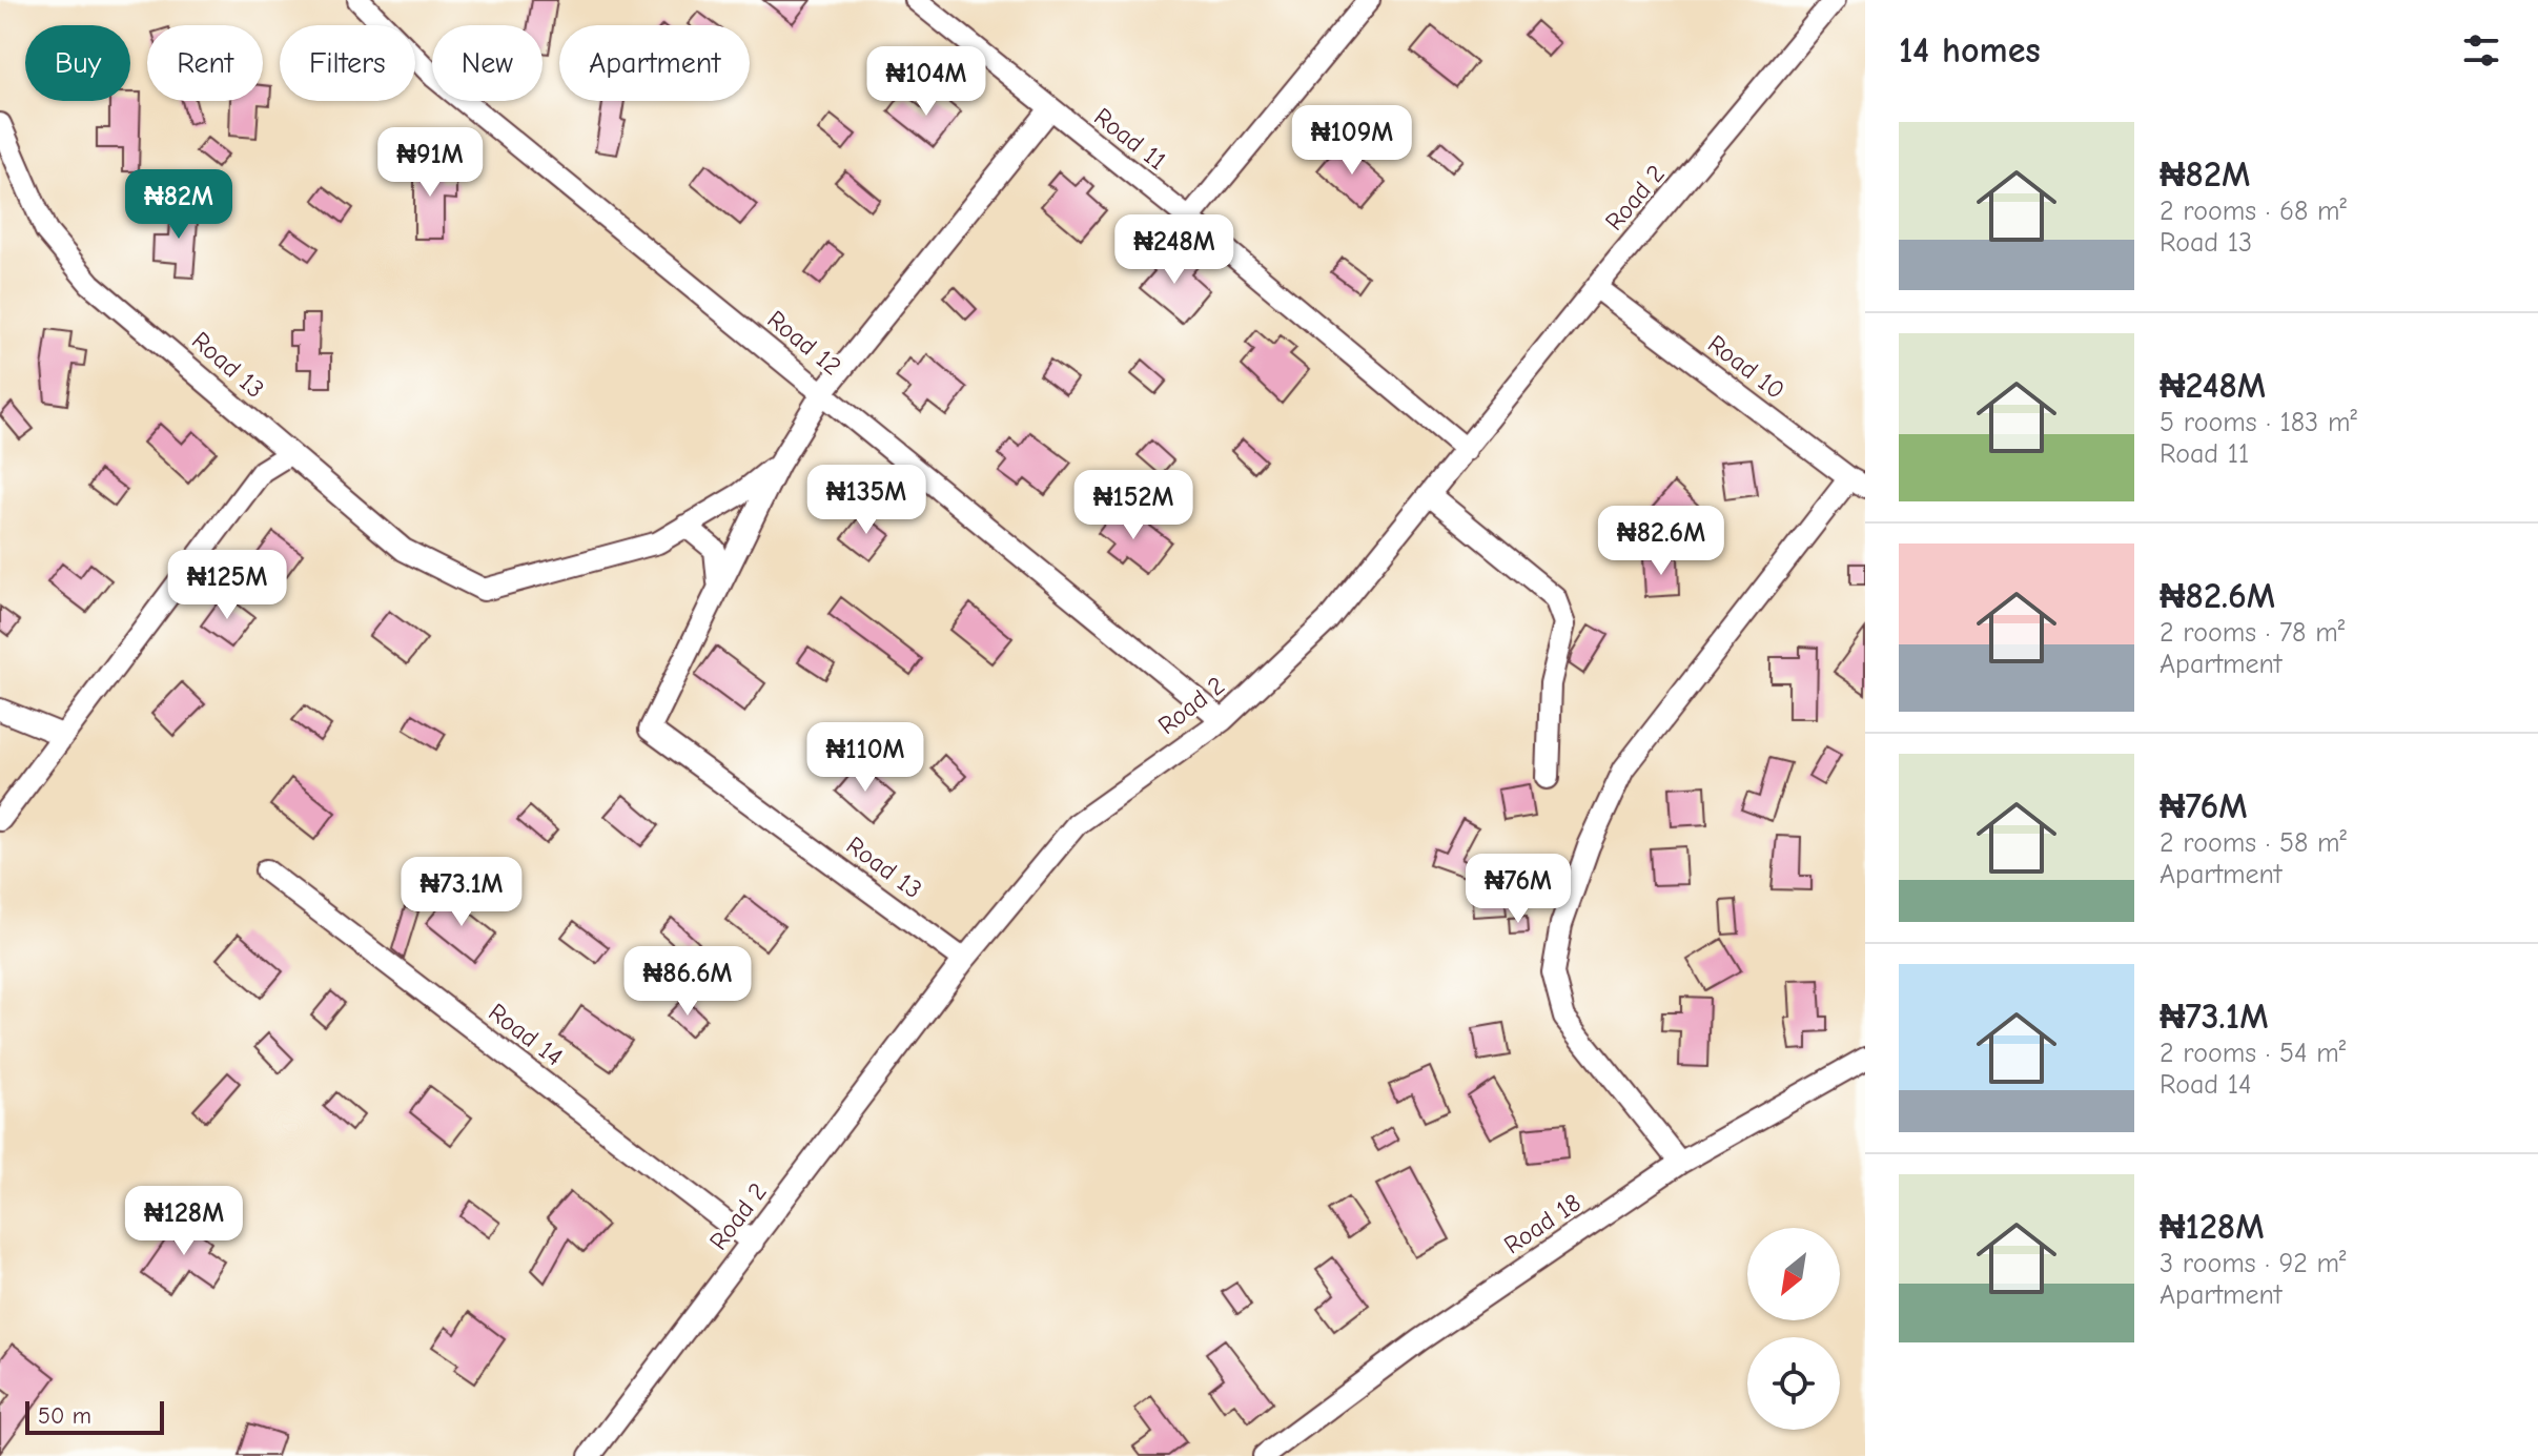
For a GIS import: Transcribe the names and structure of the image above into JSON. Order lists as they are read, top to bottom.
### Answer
{
  "streets": {
    "street": [
      "Road 11",
      "Road 2",
      "Road 12",
      "Road 13",
      "Road 10",
      "Road 14",
      "Road 18"
    ]
  },
  "crossings": [
    ["Road 11", "Road 2"],
    ["Road 2", "Road 12"],
    ["Road 2", "Road 13"],
    ["Road 2", "Road 10"],
    ["Road 2", "Road 14"]
  ],
  "scale_bar": "50 m",
  "north": "bottom left",
  "page": {
    "heading": "14 homes",
    "chip": [
      "Buy",
      "Rent",
      "Filters",
      "New",
      "Apartment"
    ],
    "price": [
      "₦104M",
      "₦109M",
      "₦91M",
      "₦82M",
      "₦248M",
      "₦135M",
      "₦152M",
      "₦82.6M",
      "₦125M",
      "₦110M",
      "₦76M",
      "₦73.1M",
      "₦86.6M",
      "₦128M"
    ],
    "list": [
      {
        "name": "₦82M",
        "note": "2 rooms · 68 m² · Road 13"
      },
      {
        "name": "₦248M",
        "note": "5 rooms · 183 m² · Road 11"
      },
      {
        "name": "₦82.6M",
        "note": "2 rooms · 78 m² · Apartment"
      },
      {
        "name": "₦76M",
        "note": "2 rooms · 58 m² · Apartment"
      },
      {
        "name": "₦73.1M",
        "note": "2 rooms · 54 m² · Road 14"
      },
      {
        "name": "₦128M",
        "note": "3 rooms · 92 m² · Apartment"
      }
    ],
    "scale": "50 m"
  }
}
